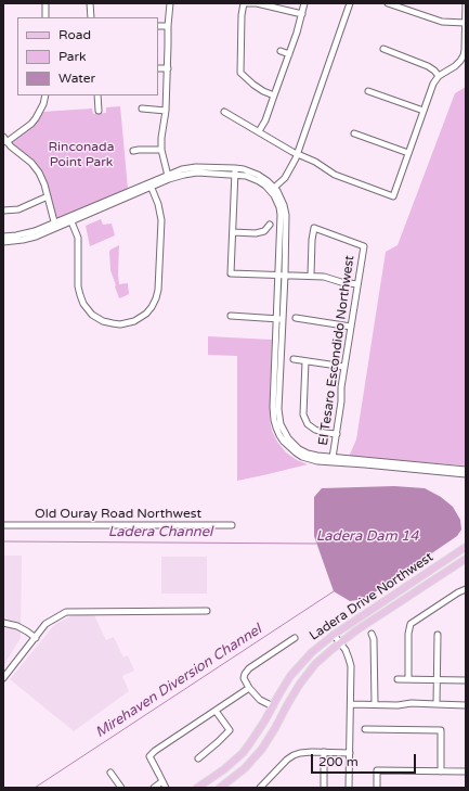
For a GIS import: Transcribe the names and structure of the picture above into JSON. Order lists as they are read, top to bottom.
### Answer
{
  "streets": {
    "main road": ["Ladera Drive Northwest"],
    "street": ["El Tesaro Escondido Northwest", "Old Ouray Road Northwest"]
  },
  "water": ["Ladera Channel", "Ladera Dam 14", "Mirehaven Diversion Channel"],
  "parks": ["Rinconada Point Park"],
  "legend": ["Road", "Park", "Water"],
  "scale_bar": "200 m"
}
